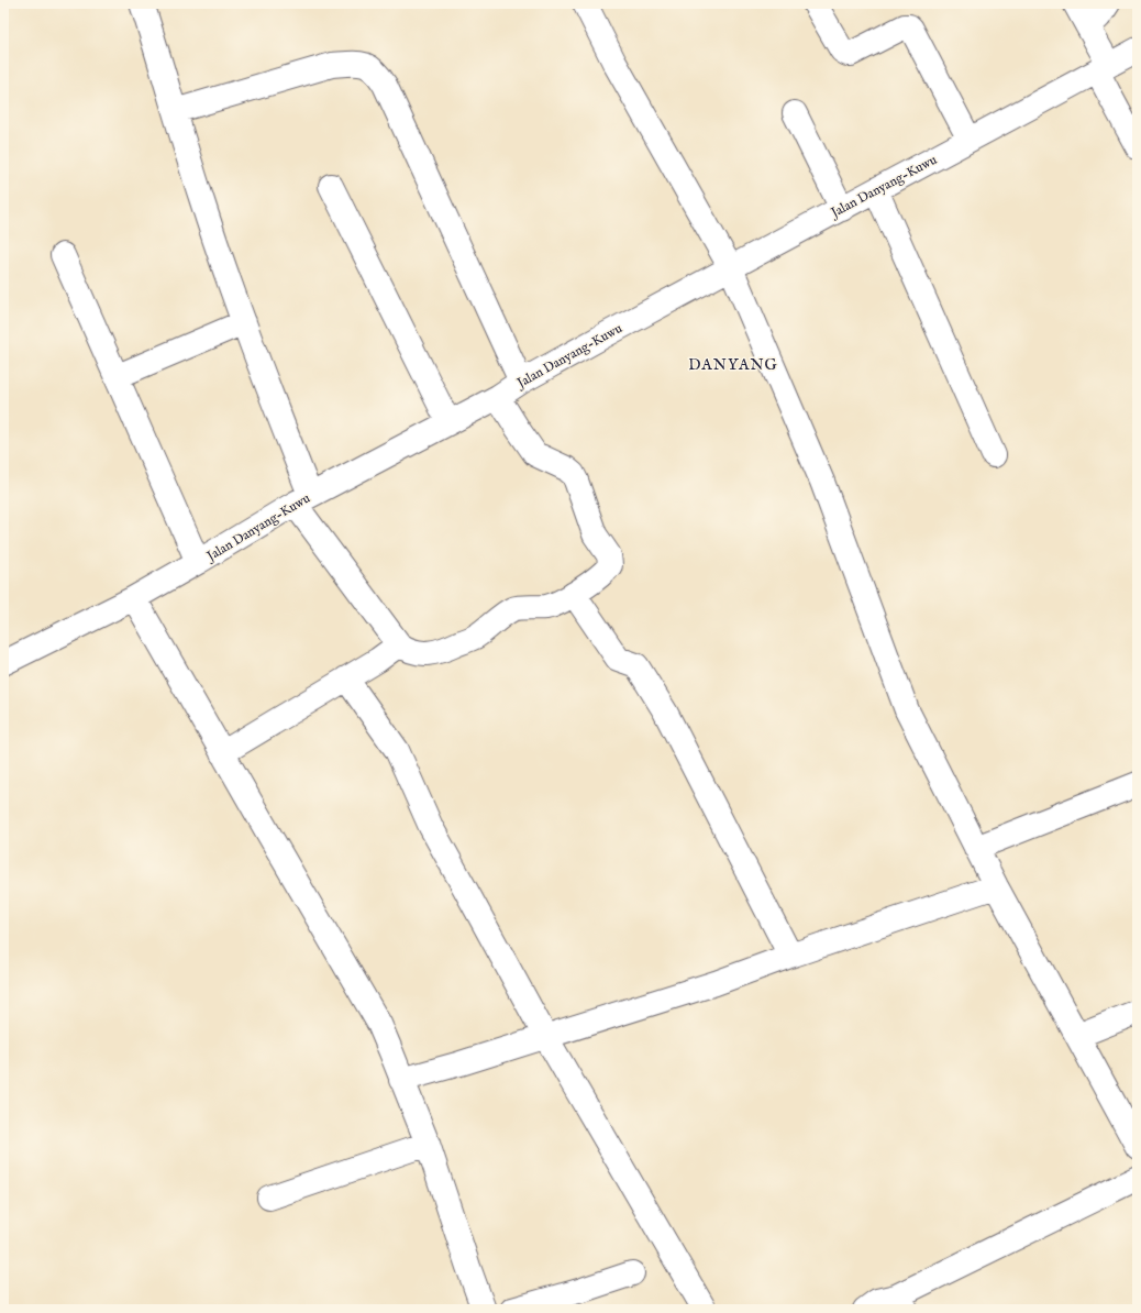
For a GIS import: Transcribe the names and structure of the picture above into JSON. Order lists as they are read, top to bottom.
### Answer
{
  "streets": {
    "street": ["Jalan Danyang-Kuwu"]
  },
  "districts": ["DANYANG"]
}
